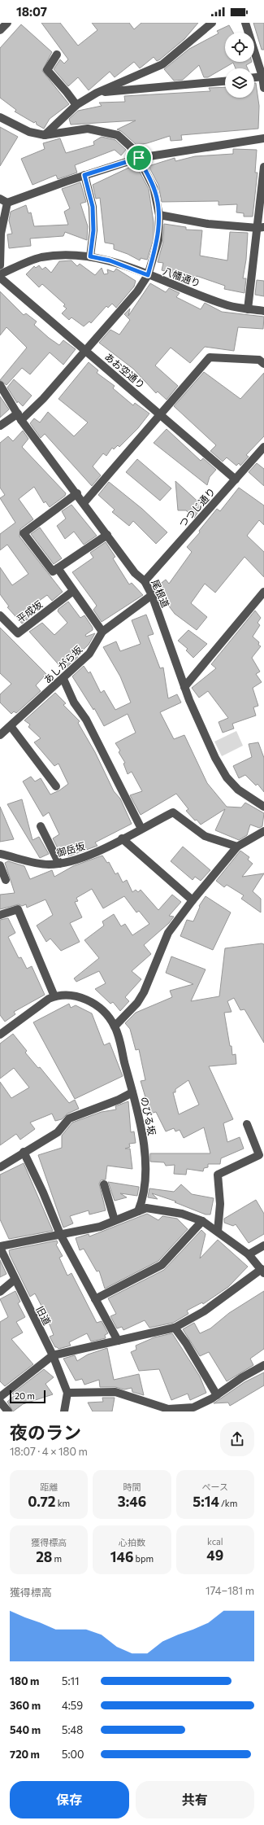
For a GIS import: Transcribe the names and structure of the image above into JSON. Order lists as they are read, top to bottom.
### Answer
{
  "streets": {
    "street": [
      "八幡通り",
      "あお空通り",
      "つつじ通り",
      "尾根道",
      "平成坂",
      "あしがら坂",
      "御岳坂",
      "のびる坂",
      "旧道"
    ]
  },
  "crossings": [
    ["あお空通り", "つつじ通り"],
    ["つつじ通り", "尾根道"],
    ["尾根道", "あしがら坂"]
  ],
  "scale_bar": "20 m",
  "page": {
    "status": "18:07",
    "scale": "20 m",
    "heading": ["夜のラン", "18:07 · 4 × 180 m"],
    "stats": [
      ["距離", "0.72 km"],
      ["時間", "3:46"],
      ["ペース", "5:14 /km"],
      ["獲得標高", "28 m"],
      ["心拍数", "146 bpm"],
      ["kcal", "49"]
    ],
    "chart": ["獲得標高", "174–181 m"],
    "list": [
      {
        "name": "180 m",
        "note": "5:11"
      },
      {
        "name": "360 m",
        "note": "4:59"
      },
      {
        "name": "540 m",
        "note": "5:48"
      },
      {
        "name": "720 m",
        "note": "5:00"
      }
    ],
    "buttons": ["保存", "共有"]
  }
}
